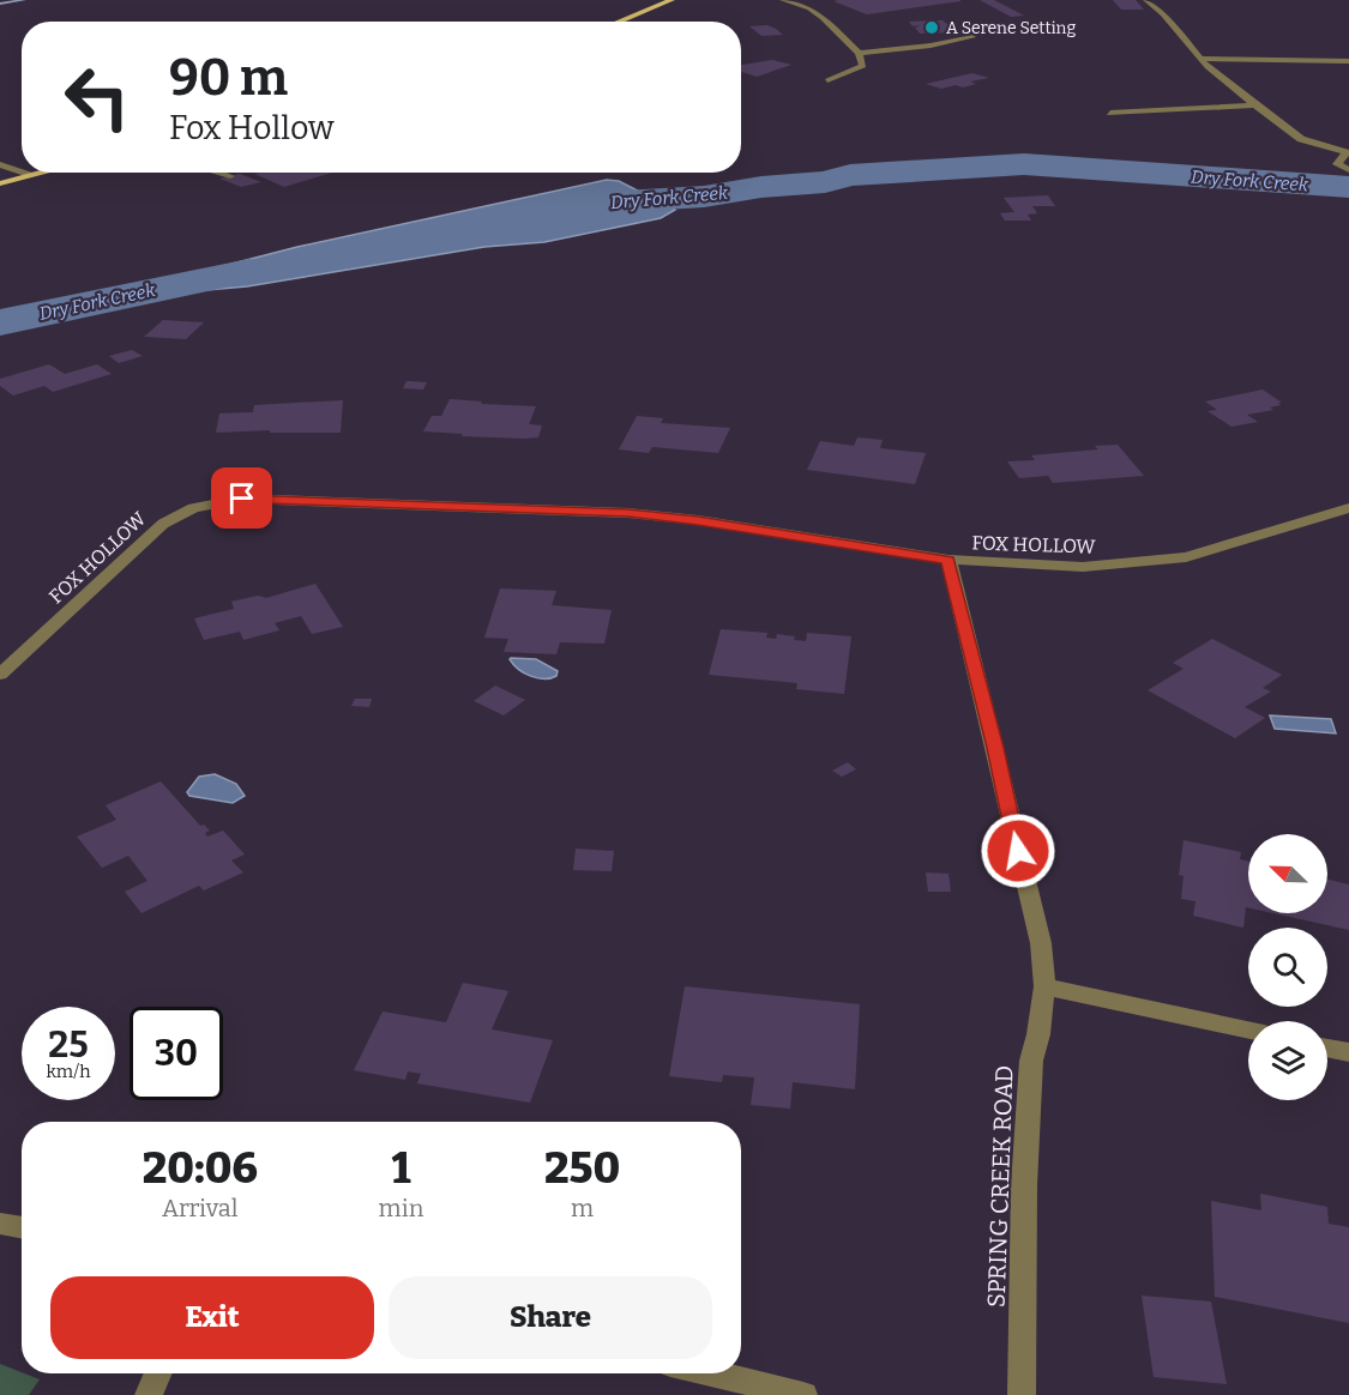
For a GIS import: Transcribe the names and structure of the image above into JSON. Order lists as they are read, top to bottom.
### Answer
{
  "streets": {
    "street": ["FOX HOLLOW", "SPRING CREEK ROAD"]
  },
  "crossings": [
    ["FOX HOLLOW", "SPRING CREEK ROAD"]
  ],
  "water": ["Dry Fork Creek"],
  "places": ["A Serene Setting"],
  "north": "top left",
  "page": {
    "turn": ["90 m", "Fox Hollow"],
    "speed": "25 km/h",
    "limit": "30",
    "eta": [
      "20:06",
      "Arrival",
      "1",
      "min",
      "250",
      "m"
    ],
    "buttons": ["Exit", "Share"]
  }
}
